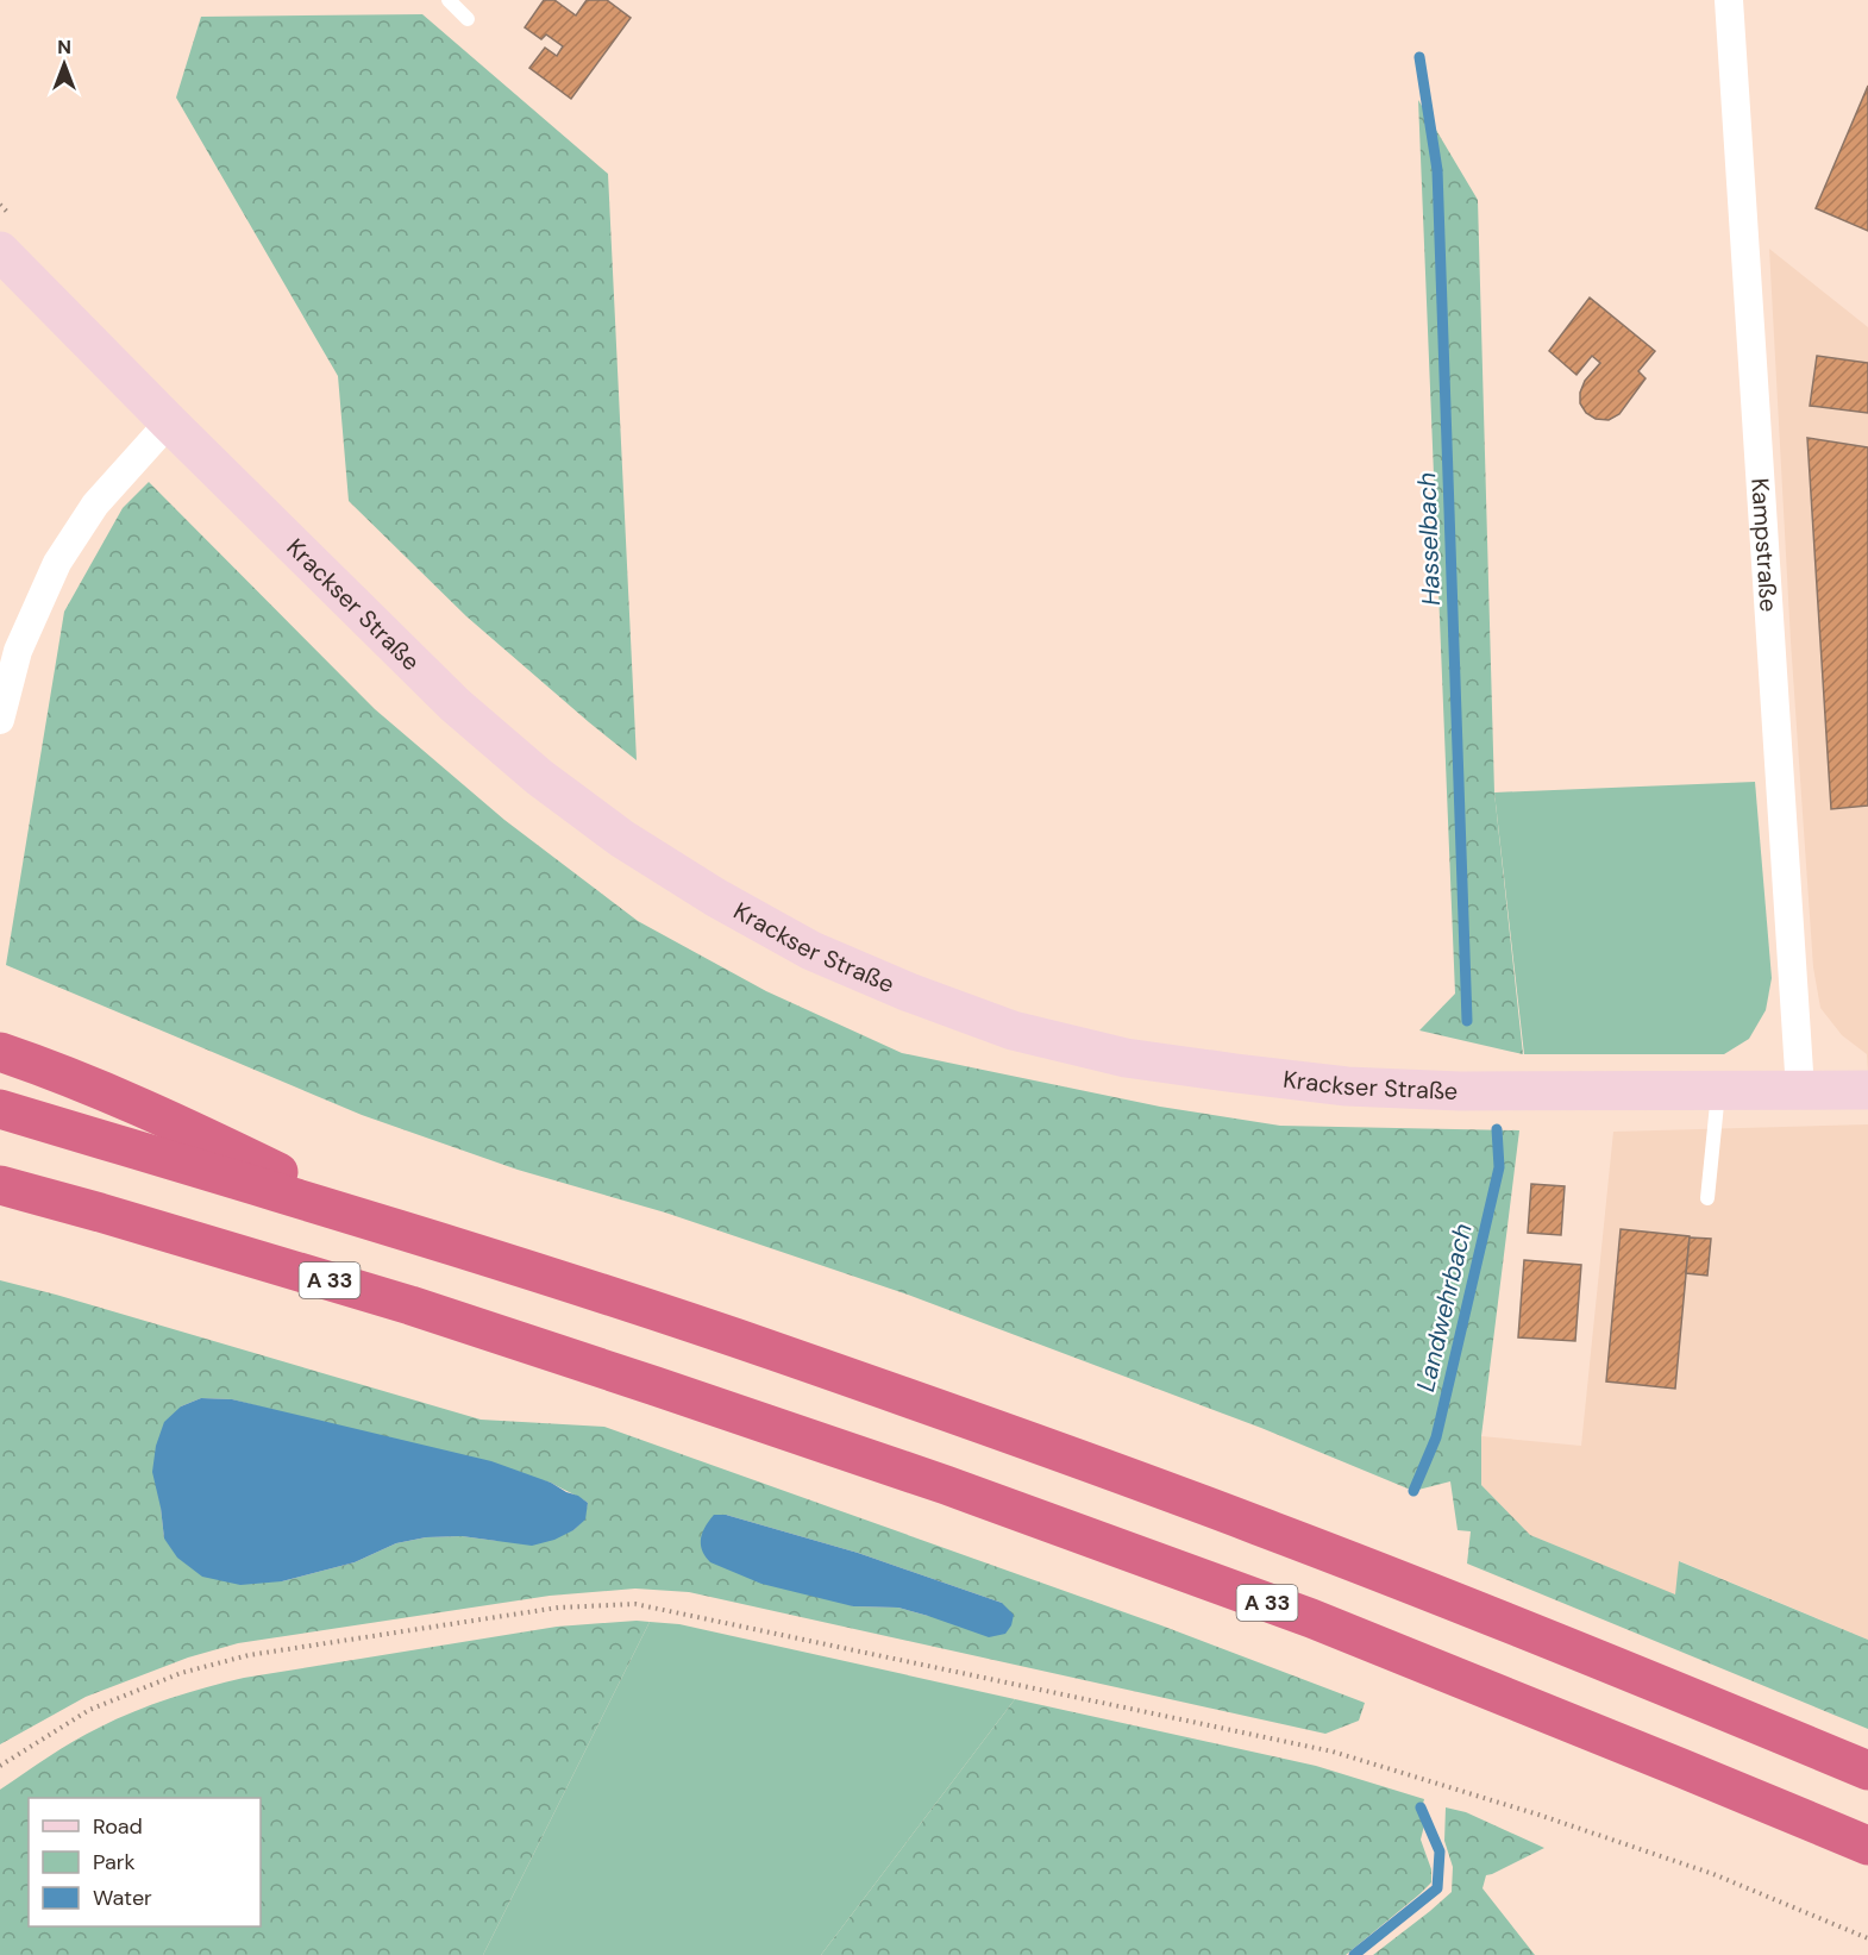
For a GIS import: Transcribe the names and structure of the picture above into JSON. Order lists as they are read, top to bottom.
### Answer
{
  "streets": {
    "highway": ["A 33"],
    "street": ["Kampstraße", "Krackser Straße"]
  },
  "crossings": [
    ["Kampstraße", "Krackser Straße"]
  ],
  "water": ["Hasselbach", "Landwehrbach"],
  "legend": ["Road", "Park", "Water"],
  "north": "top"
}
